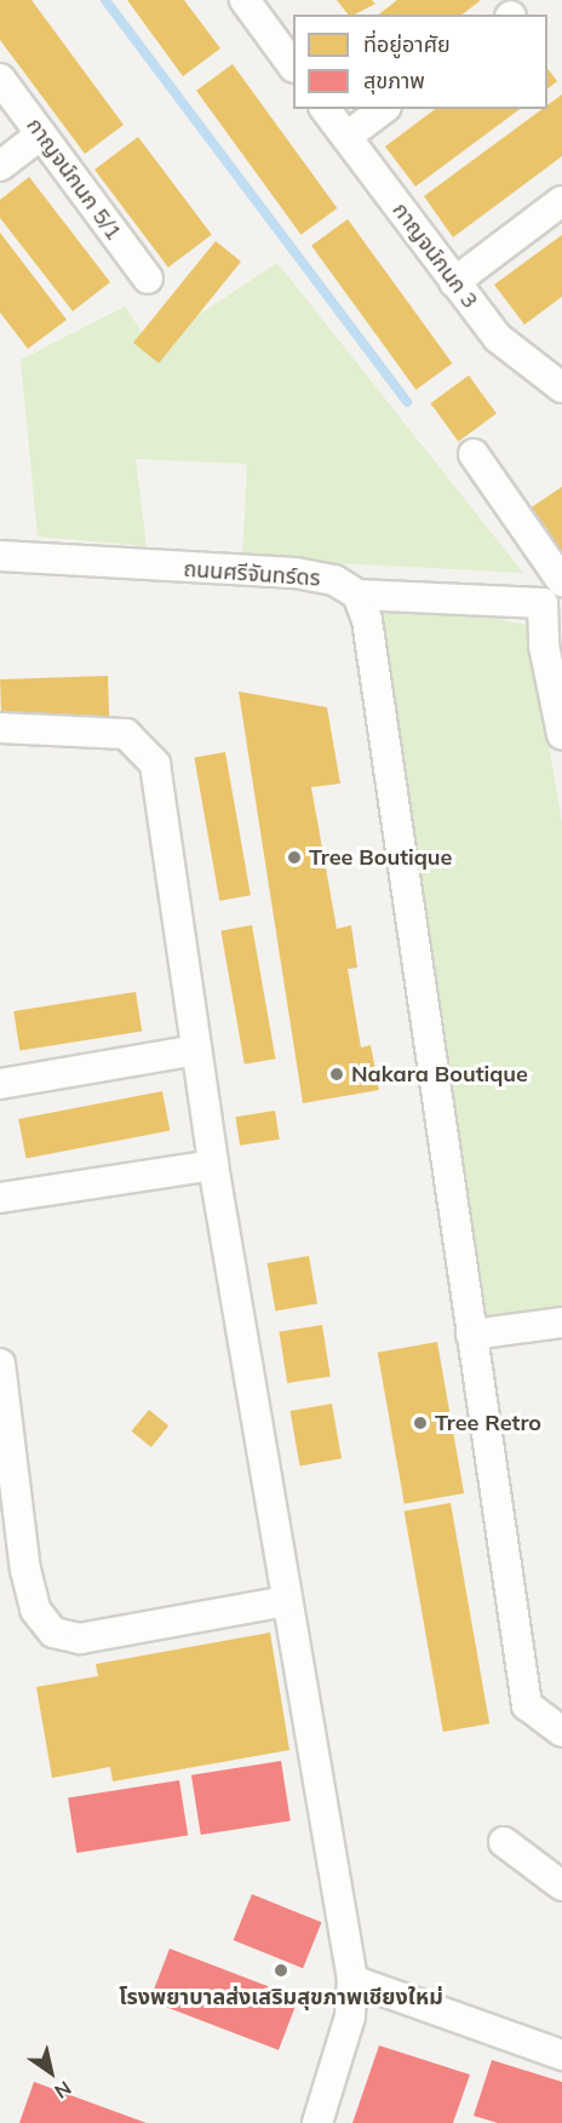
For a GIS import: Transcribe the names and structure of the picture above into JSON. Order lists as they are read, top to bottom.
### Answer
{
  "streets": {
    "street": ["กาญจน์กนก 5/1", "กาญจน์กนก 3", "ถนนศรีจันทร์ดร"]
  },
  "places": [
    "Tree Boutique",
    "Nakara Boutique",
    "Tree Retro",
    "โรงพยาบาลส่งเสริมสุขภาพเชียงใหม่"
  ],
  "legend": ["ที่อยู่อาศัย", "สุขภาพ"],
  "north": "bottom right"
}
